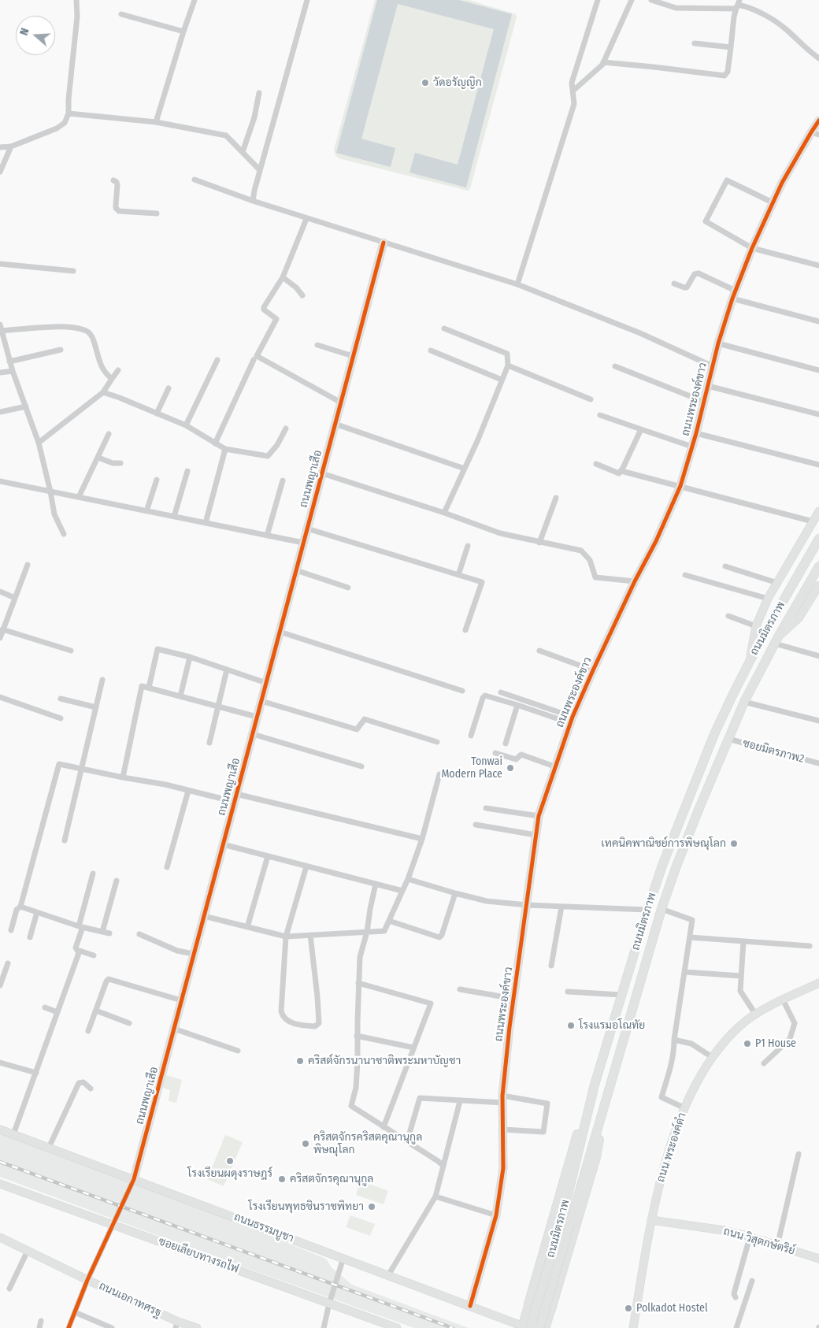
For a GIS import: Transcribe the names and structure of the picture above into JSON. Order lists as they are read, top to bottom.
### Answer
{
  "streets": {
    "main road": ["ถนนมิตรภาพ"],
    "street": [
      "ถนนพระองค์ขาว",
      "ถนนพญาเสือ",
      "ซอยมิตรภาพ2",
      "ถนน พระองค์ดำ",
      "ถนนธรรมบูชา",
      "ถนน วิสุตกษัตริย์",
      "ซอยเลียบทางรถไฟ",
      "ถนนเอกาทศรฐ"
    ]
  },
  "crossings": [
    ["ถนนพระองค์ขาว", "ถนนธรรมบูชา"],
    ["ถนนพญาเสือ", "ถนนธรรมบูชา"],
    ["ถนนพญาเสือ", "ซอยเลียบทางรถไฟ"],
    ["ถนนพญาเสือ", "ถนนเอกาทศรฐ"],
    ["ถนนมิตรภาพ", "ซอยมิตรภาพ2"],
    ["ถนนมิตรภาพ", "ถนนธรรมบูชา"],
    ["ถนน พระองค์ดำ", "ถนน วิสุตกษัตริย์"]
  ],
  "places": [
    "วัดอรัญญิก",
    "Tonwai Modern Place",
    "เทคนิคพาณิชย์การพิษณุโลก",
    "โรงแรมอโณทัย",
    "P1 House",
    "คริสต์จักรนานาชาติพระมหาบัญชา",
    "คริสตจักรคริสตคุณานุกูล พิษณุโลก",
    "โรงเรียนผดุงราษฎร์",
    "คริสตจักรคุณานุกูล",
    "โรงเรียนพุทธชินราชพิทยา",
    "Polkadot Hostel"
  ],
  "north": "left"
}
